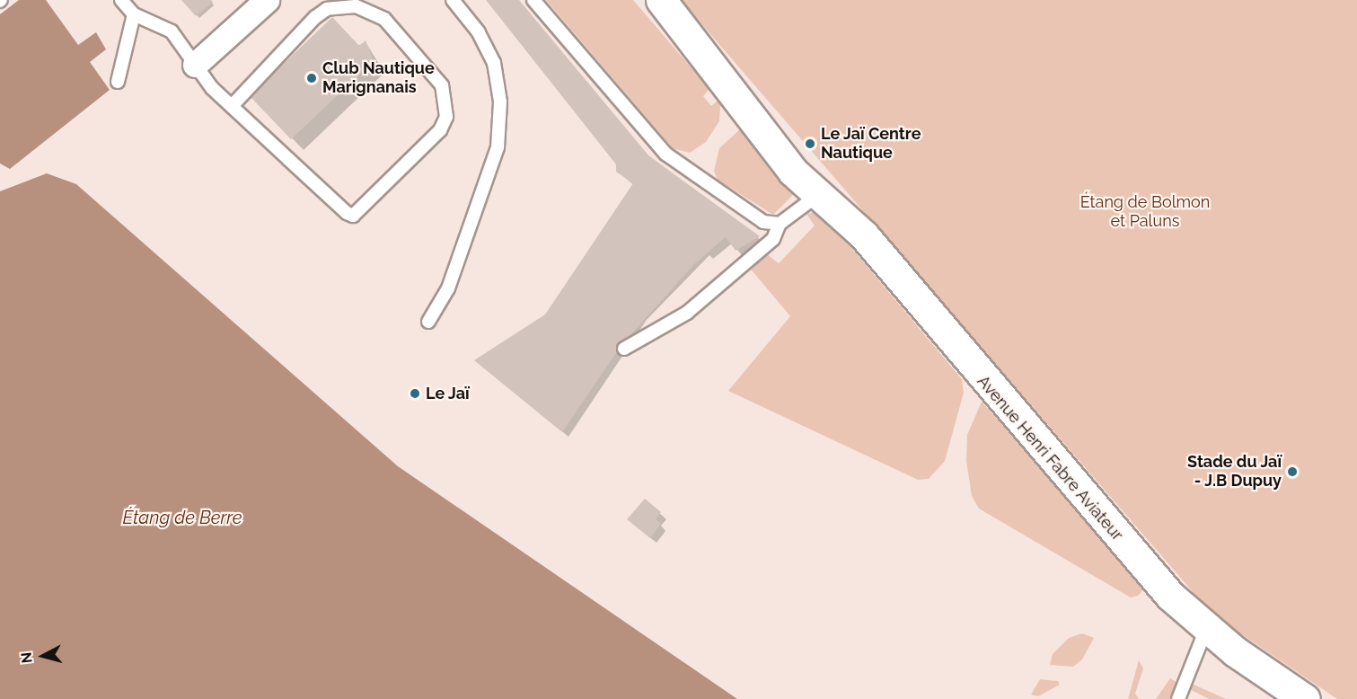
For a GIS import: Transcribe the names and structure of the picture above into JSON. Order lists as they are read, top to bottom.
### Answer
{
  "streets": {
    "street": ["Avenue Henri Fabre Aviateur"]
  },
  "water": ["Étang de Berre"],
  "parks": ["Étang de Bolmon et Paluns"],
  "places": [
    "Club Nautique Marignanais",
    "Le Jaï Centre Nautique",
    "Le Jaï",
    "Stade du Jaï - J.B Dupuy"
  ],
  "north": "left"
}
